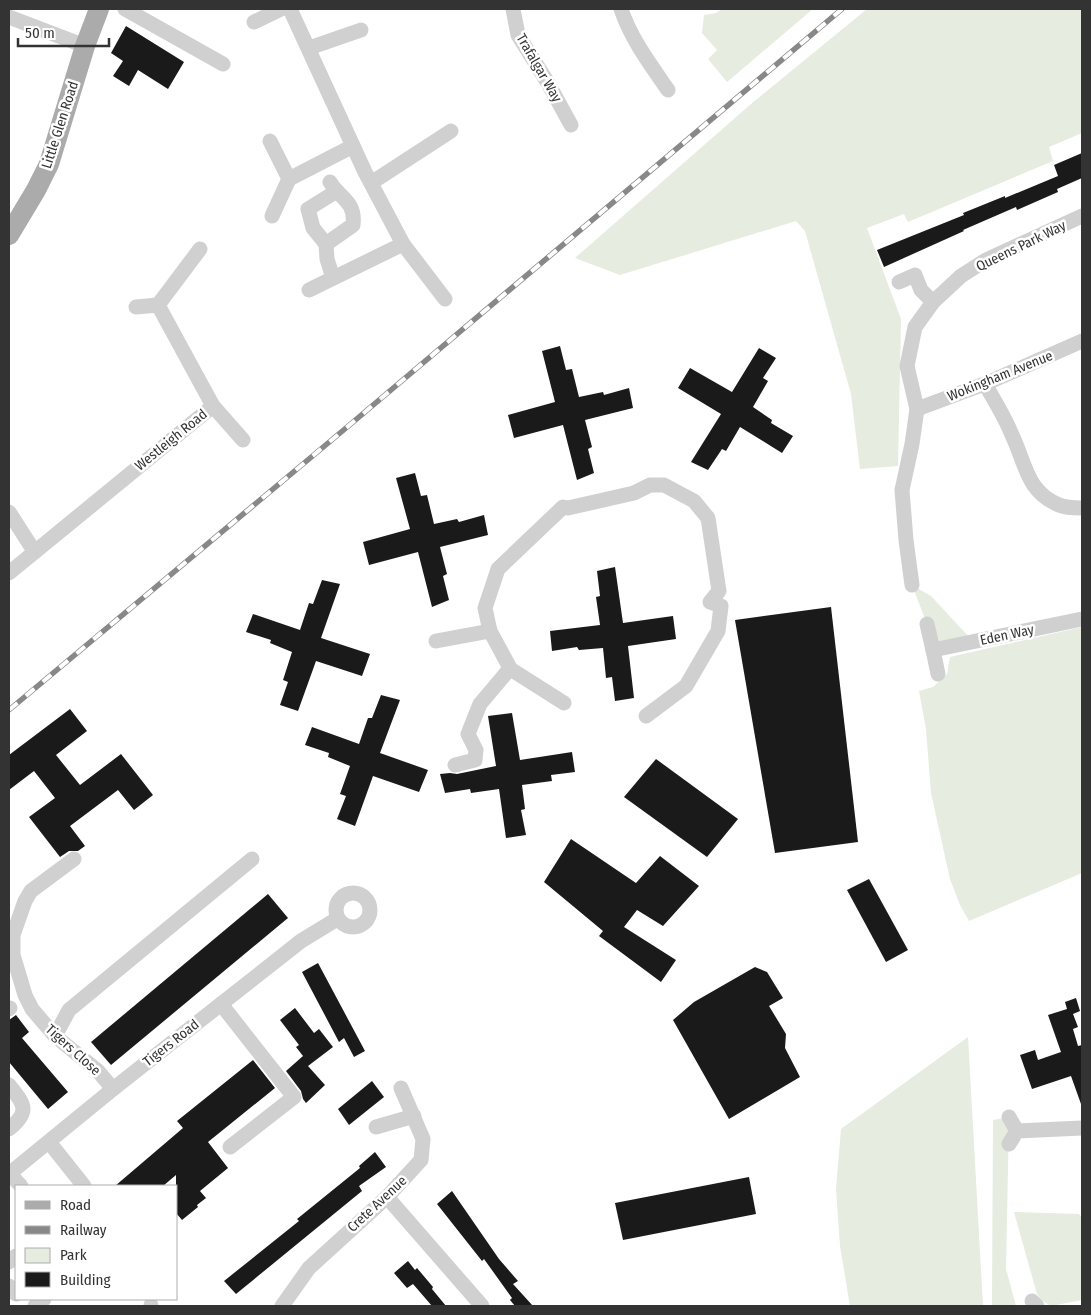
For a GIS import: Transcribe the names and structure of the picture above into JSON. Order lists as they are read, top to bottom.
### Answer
{
  "streets": {
    "main road": ["Little Glen Road"],
    "street": [
      "Trafalgar Way",
      "Queens Park Way",
      "Wokingham Avenue",
      "Westleigh Road",
      "Eden Way",
      "Tigers Road",
      "Tigers Close",
      "Crete Avenue"
    ]
  },
  "crossings": [
    ["Queens Park Way", "Wokingham Avenue"],
    ["Tigers Road", "Tigers Close"]
  ],
  "legend": [
    "Road",
    "Railway",
    "Park",
    "Building"
  ],
  "scale_bar": "50 m"
}
